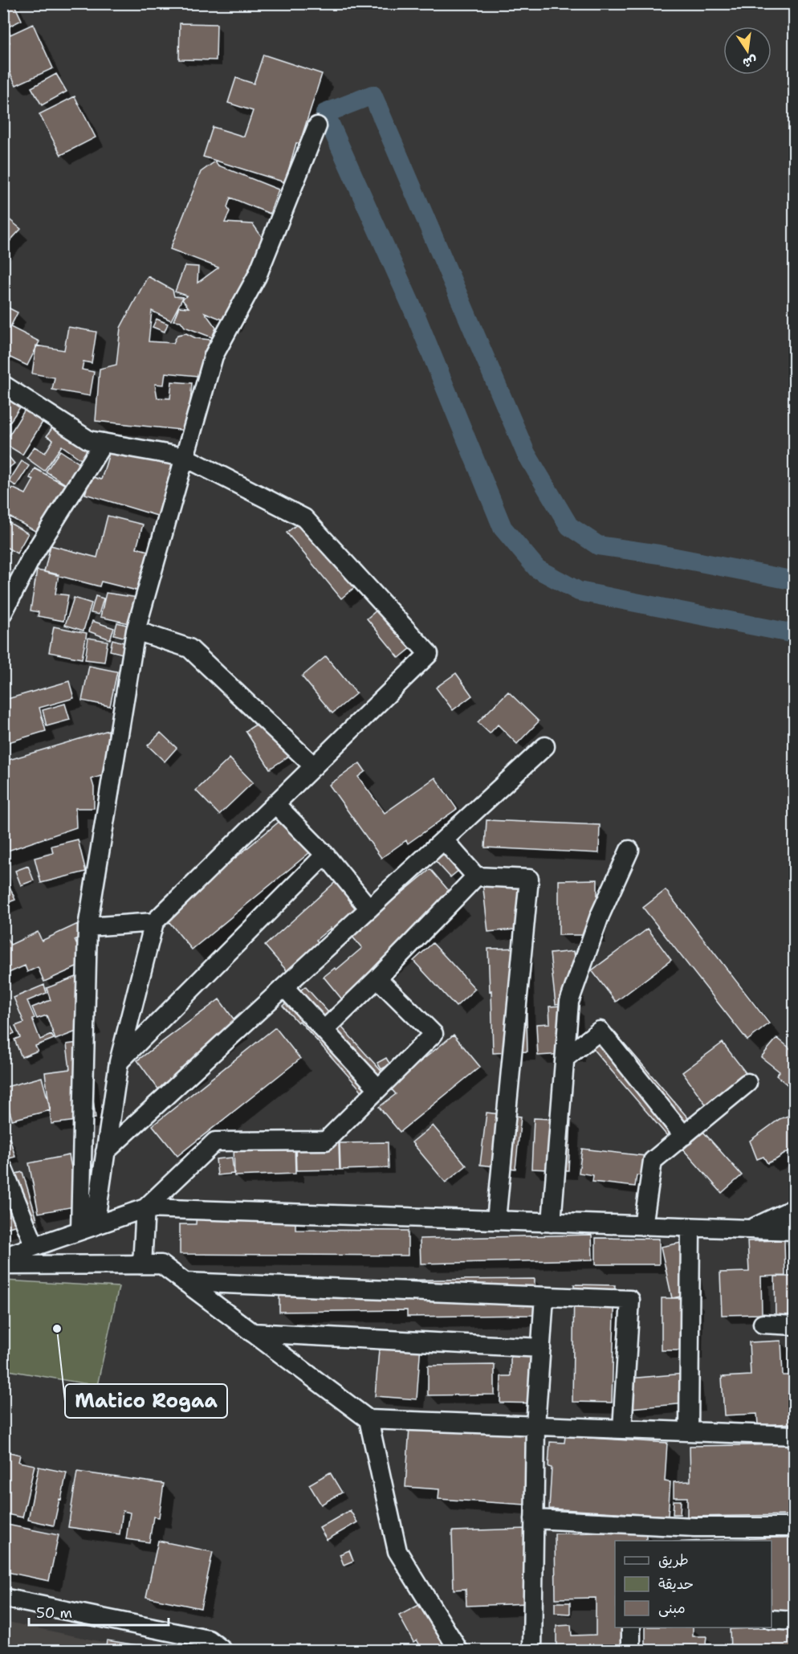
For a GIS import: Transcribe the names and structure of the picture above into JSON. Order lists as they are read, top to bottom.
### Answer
{
  "places": ["Matico Rogaa"],
  "legend": ["طريق", "حديقة", "مبنى"],
  "scale_bar": "50 m",
  "north": "bottom"
}
